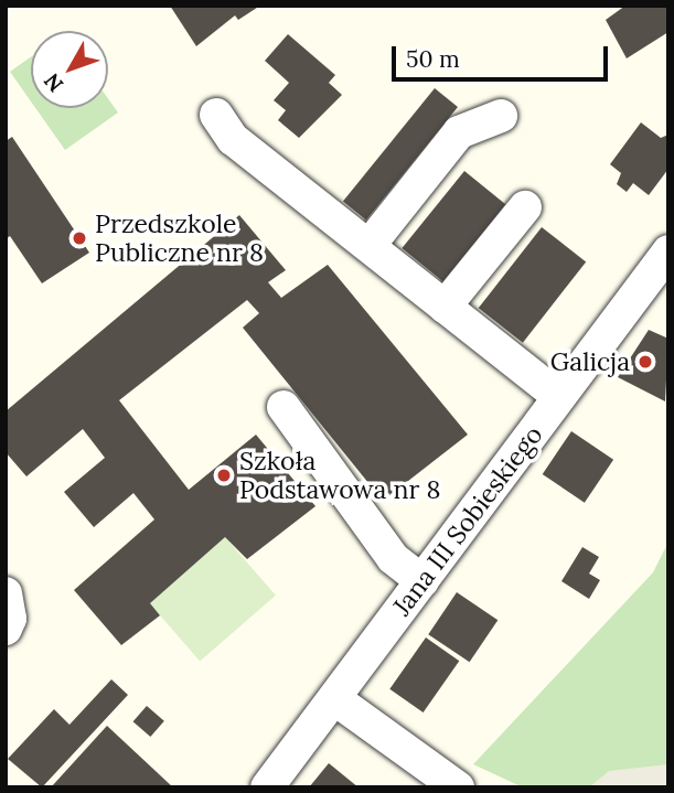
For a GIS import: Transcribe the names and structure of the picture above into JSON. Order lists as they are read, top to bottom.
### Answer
{
  "streets": {
    "street": ["Jana III Sobieskiego"]
  },
  "places": ["Przedszkole Publiczne nr 8", "Galicja", "Szkoła Podstawowa nr 8"],
  "scale_bar": "50 m",
  "north": "bottom left"
}
